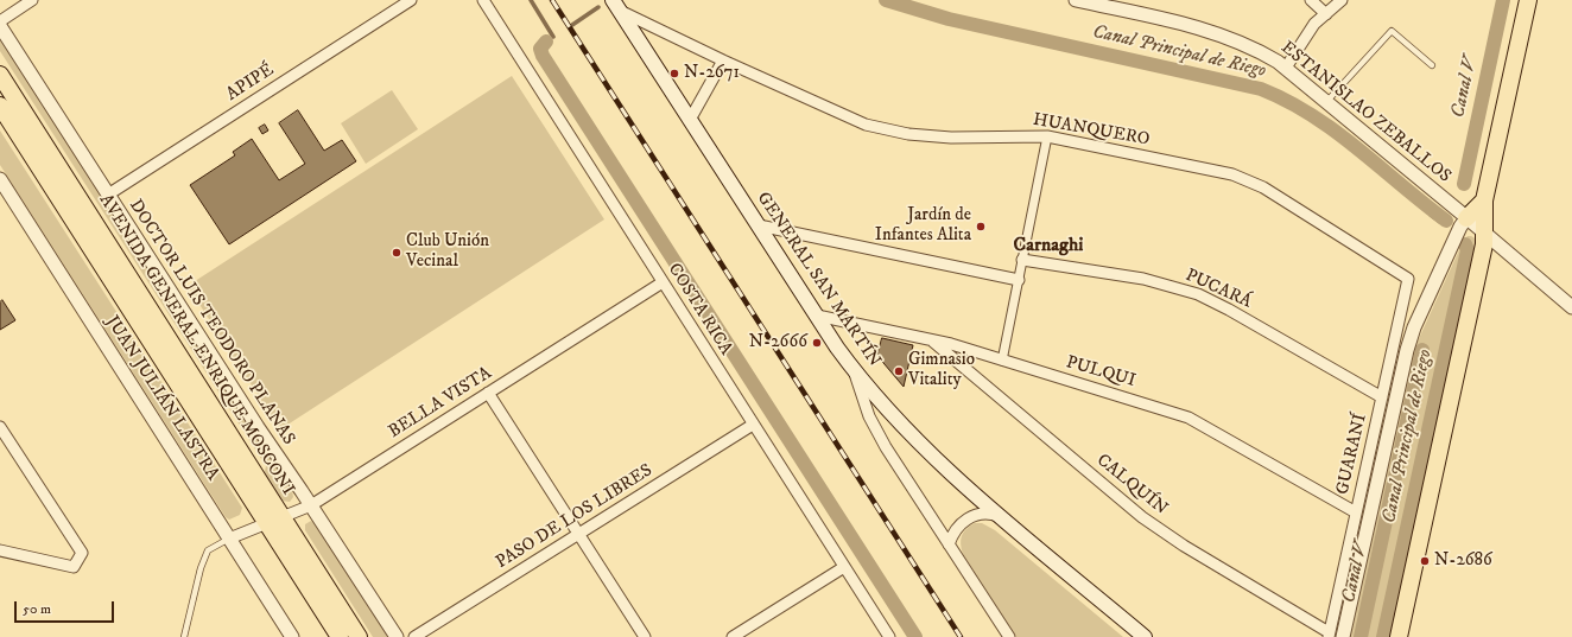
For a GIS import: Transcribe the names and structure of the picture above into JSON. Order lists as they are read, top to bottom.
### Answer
{
  "streets": {
    "main road": ["GENERAL SAN MARTÍN", "AVENIDA GENERAL ENRIQUE MOSCONI"],
    "street": [
      "APIPÉ",
      "ESTANISLAO ZEBALLOS",
      "HUANQUERO",
      "PUCARÁ",
      "COSTA RICA",
      "DOCTOR LUIS TEODORO PLANAS",
      "PULQUI",
      "JUAN JULIÁN LASTRA",
      "BELLA VISTA",
      "GUARANÍ",
      "CALQUÍN",
      "PASO DE LOS LIBRES"
    ]
  },
  "crossings": [
    ["APIPÉ", "DOCTOR LUIS TEODORO PLANAS"],
    ["HUANQUERO", "GENERAL SAN MARTÍN"],
    ["HUANQUERO", "GUARANÍ"],
    ["GENERAL SAN MARTÍN", "PULQUI"],
    ["PUCARÁ", "GUARANÍ"],
    ["COSTA RICA", "BELLA VISTA"],
    ["COSTA RICA", "PASO DE LOS LIBRES"],
    ["DOCTOR LUIS TEODORO PLANAS", "BELLA VISTA"],
    ["AVENIDA GENERAL ENRIQUE MOSCONI", "BELLA VISTA"],
    ["PULQUI", "GUARANÍ"],
    ["PULQUI", "CALQUÍN"],
    ["JUAN JULIÁN LASTRA", "BELLA VISTA"],
    ["GUARANÍ", "CALQUÍN"]
  ],
  "districts": ["Carnaghi"],
  "water": ["Canal Principal de Riego", "Canal V"],
  "places": [
    "N-2671",
    "Jardín de Infantes Alita",
    "Club Unión Vecinal",
    "N-2666",
    "Gimnasio Vitality",
    "N-2686"
  ],
  "scale_bar": "50 m"
}
